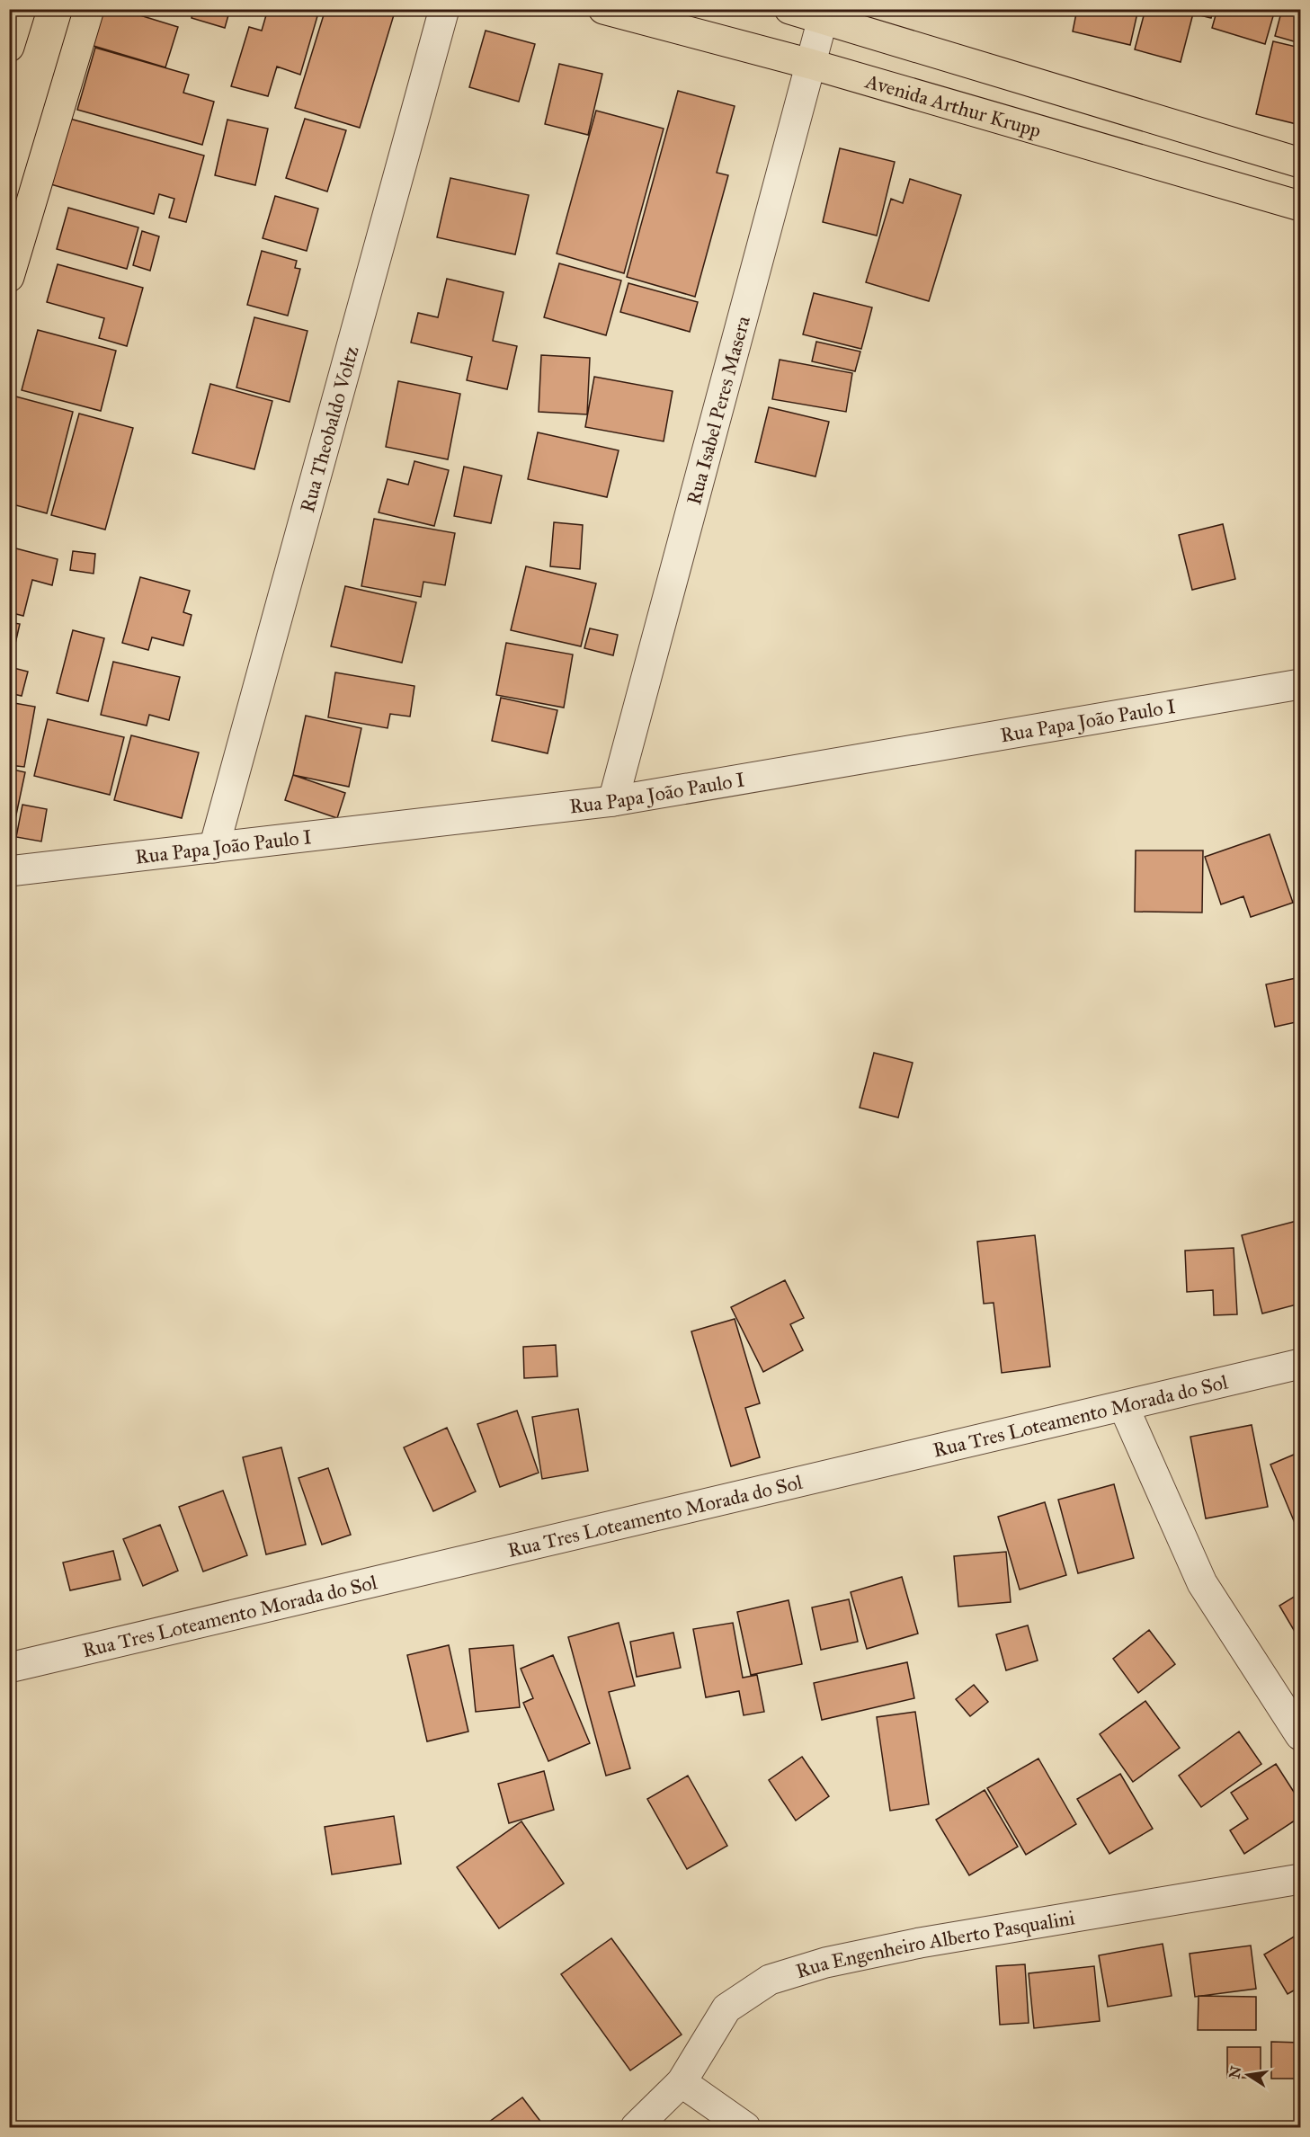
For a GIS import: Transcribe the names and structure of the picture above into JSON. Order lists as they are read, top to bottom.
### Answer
{
  "streets": {
    "main road": ["Avenida Arthur Krupp"],
    "street": [
      "Rua Isabel Peres Masera",
      "Rua Theobaldo Voltz",
      "Rua Papa João Paulo I",
      "Rua Tres Loteamento Morada do Sol",
      "Rua Engenheiro Alberto Pasqualini"
    ]
  },
  "crossings": [
    ["Avenida Arthur Krupp", "Rua Isabel Peres Masera"],
    ["Rua Isabel Peres Masera", "Rua Papa João Paulo I"],
    ["Rua Theobaldo Voltz", "Rua Papa João Paulo I"]
  ],
  "north": "left"
}
